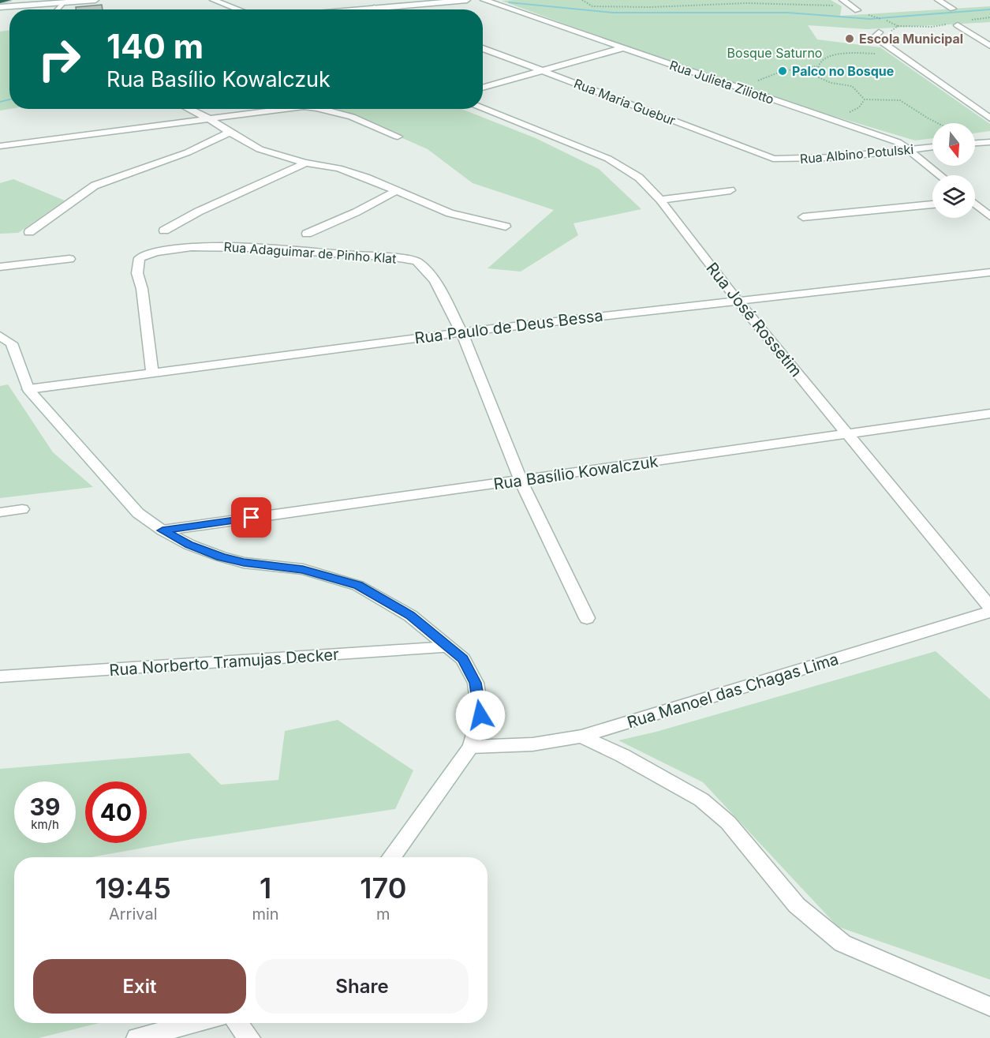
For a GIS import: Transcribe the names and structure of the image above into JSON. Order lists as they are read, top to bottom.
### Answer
{
  "streets": {
    "street": [
      "Rua Julieta Ziliotto",
      "Rua Maria Guebur",
      "Rua Albino Potulski",
      "Rua Adaguimar de Pinho Klat",
      "Rua José Rossetim",
      "Rua Paulo de Deus Bessa",
      "Rua Basílio Kowalczuk",
      "Rua Norberto Tramujas Decker",
      "Rua Manoel das Chagas Lima"
    ]
  },
  "crossings": [
    ["Rua Julieta Ziliotto", "Rua Albino Potulski"],
    ["Rua Maria Guebur", "Rua Albino Potulski"],
    ["Rua Adaguimar de Pinho Klat", "Rua Paulo de Deus Bessa"],
    ["Rua José Rossetim", "Rua Paulo de Deus Bessa"],
    ["Rua José Rossetim", "Rua Basílio Kowalczuk"]
  ],
  "parks": ["Bosque Saturno"],
  "places": ["Escola Municipal", "Palco no Bosque"],
  "north": "bottom",
  "page": {
    "turn": ["140 m", "Rua Basílio Kowalczuk"],
    "speed": "39 km/h",
    "limit": "40",
    "eta": [
      "19:45",
      "Arrival",
      "1",
      "min",
      "170",
      "m"
    ],
    "buttons": ["Exit", "Share"]
  }
}
